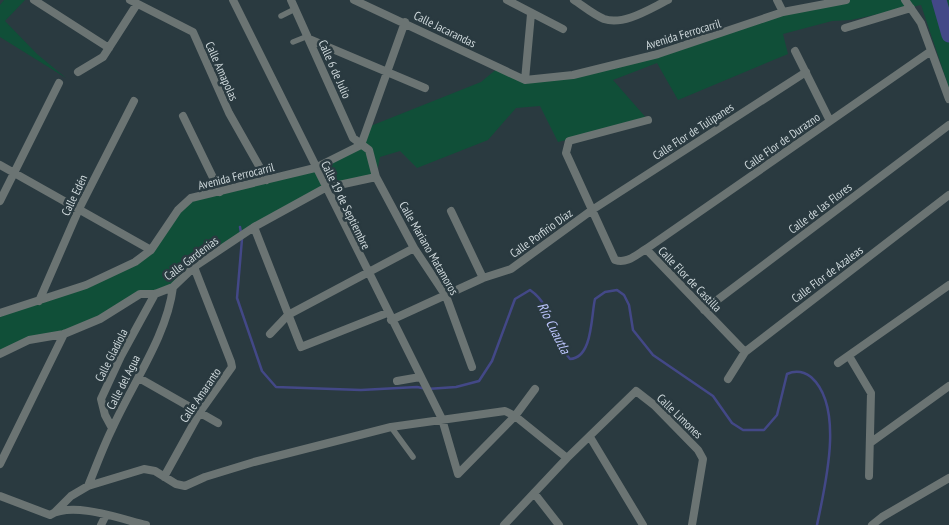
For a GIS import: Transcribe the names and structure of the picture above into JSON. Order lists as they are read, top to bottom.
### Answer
{
  "streets": {
    "street": [
      "Calle Jacarandas",
      "Avenida Ferrocarril",
      "Calle 6 de Julio",
      "Calle Amapolas",
      "Calle Flor de Tulipanes",
      "Calle Flor de Durazno",
      "Calle Edén",
      "Calle 19 de Septiembre",
      "Calle de las Flores",
      "Calle Porfirio Díaz",
      "Calle Mariano Matamoros",
      "Calle Gardenias",
      "Calle Flor de Azaleas",
      "Calle Flor de Castilla",
      "Calle Gladiola",
      "Calle del Agua",
      "Calle Amaranto",
      "Calle Limones"
    ]
  },
  "crossings": [
    ["Calle Jacarandas", "Avenida Ferrocarril"],
    ["Avenida Ferrocarril", "Calle 6 de Julio"],
    ["Avenida Ferrocarril", "Calle Amapolas"],
    ["Avenida Ferrocarril", "Calle Edén"],
    ["Avenida Ferrocarril", "Calle 19 de Septiembre"],
    ["Avenida Ferrocarril", "Calle Mariano Matamoros"],
    ["Calle 6 de Julio", "Calle Mariano Matamoros"],
    ["Calle Flor de Tulipanes", "Calle Porfirio Díaz"],
    ["Calle Flor de Tulipanes", "Calle Flor de Castilla"],
    ["Calle Flor de Durazno", "Calle Flor de Castilla"],
    ["Calle 19 de Septiembre", "Calle Porfirio Díaz"],
    ["Calle 19 de Septiembre", "Calle Gardenias"],
    ["Calle de las Flores", "Calle Flor de Castilla"],
    ["Calle Porfirio Díaz", "Calle Mariano Matamoros"],
    ["Calle Porfirio Díaz", "Calle Flor de Castilla"],
    ["Calle Gardenias", "Calle Gladiola"],
    ["Calle Gardenias", "Calle del Agua"],
    ["Calle Gardenias", "Calle Amaranto"],
    ["Calle Flor de Azaleas", "Calle Flor de Castilla"],
    ["Calle Gladiola", "Calle del Agua"]
  ],
  "water": ["Río Cuautla"]
}
